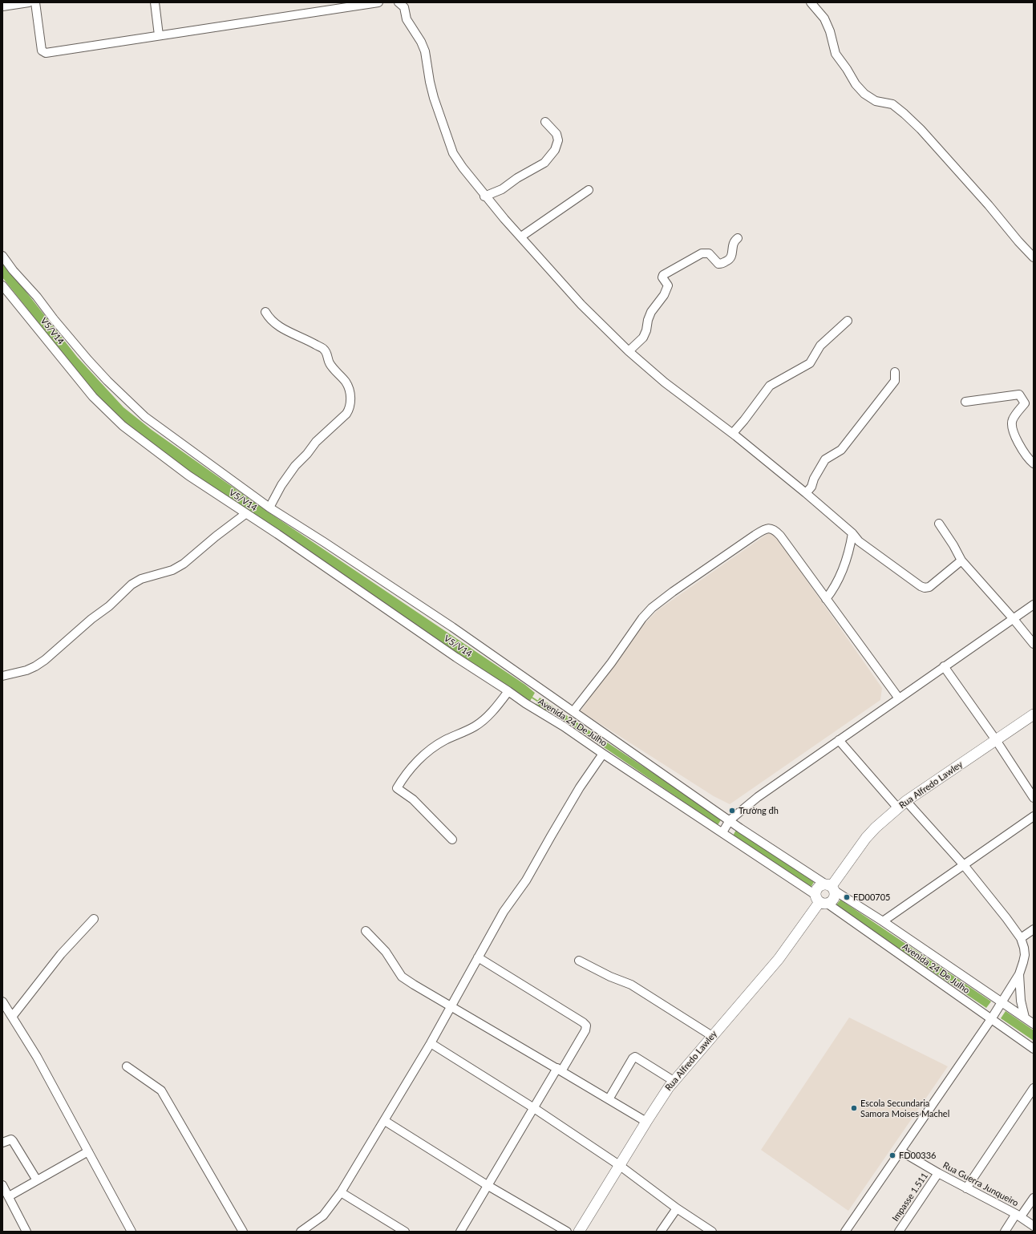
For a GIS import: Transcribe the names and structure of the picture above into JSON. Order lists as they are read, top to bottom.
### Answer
{
  "streets": {
    "main road": ["Rua Alfredo Lawley"],
    "street": [
      "V5/V14",
      "Avenida 24 De Julho",
      "Rua Guerra Junqueiro",
      "Impasse 1.511"
    ]
  },
  "crossings": [
    ["V5/V14", "Avenida 24 De Julho"],
    ["Avenida 24 De Julho", "Rua Alfredo Lawley"],
    ["Rua Guerra Junqueiro", "Impasse 1.511"]
  ],
  "places": [
    "Trường đh",
    "FD00705",
    "Escola Secundaria Samora Moises Machel",
    "FD00336"
  ]
}
